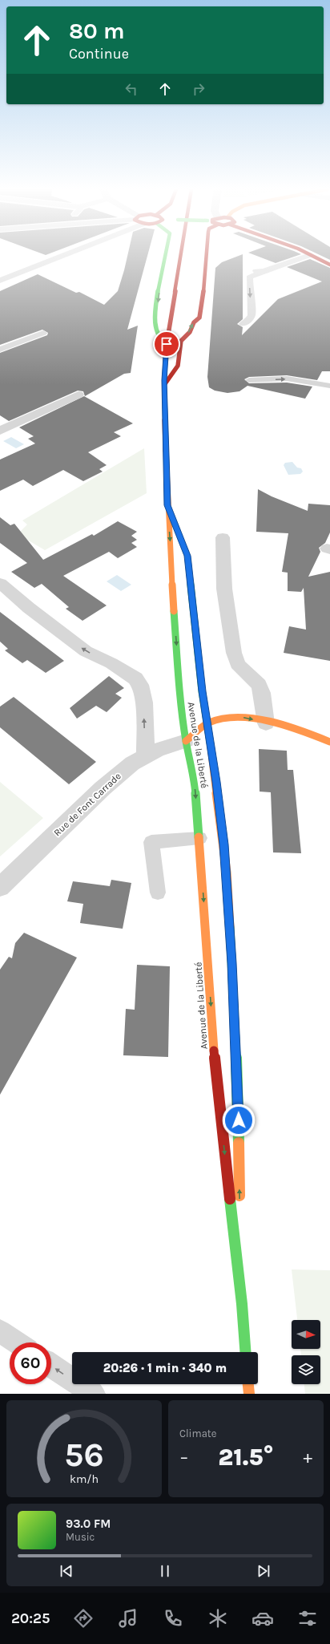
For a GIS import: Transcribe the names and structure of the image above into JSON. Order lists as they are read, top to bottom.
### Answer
{
  "streets": {
    "main road": ["Avenue de la Liberté"],
    "street": ["Rue de Font Carrade"]
  },
  "crossings": [
    ["Avenue de la Liberté", "Rue de Font Carrade"]
  ],
  "north": "right",
  "page": {
    "turn": ["80 m", "Continue"],
    "limit": "60",
    "trip": "20:26 · 1 min · 340 m",
    "tile": "Climate",
    "heat": ["−", "21.5°", "+"],
    "song": ["93.0 FM", "Music"],
    "tabs": "20:25",
    "gauge": ["56", "km/h"]
  }
}
